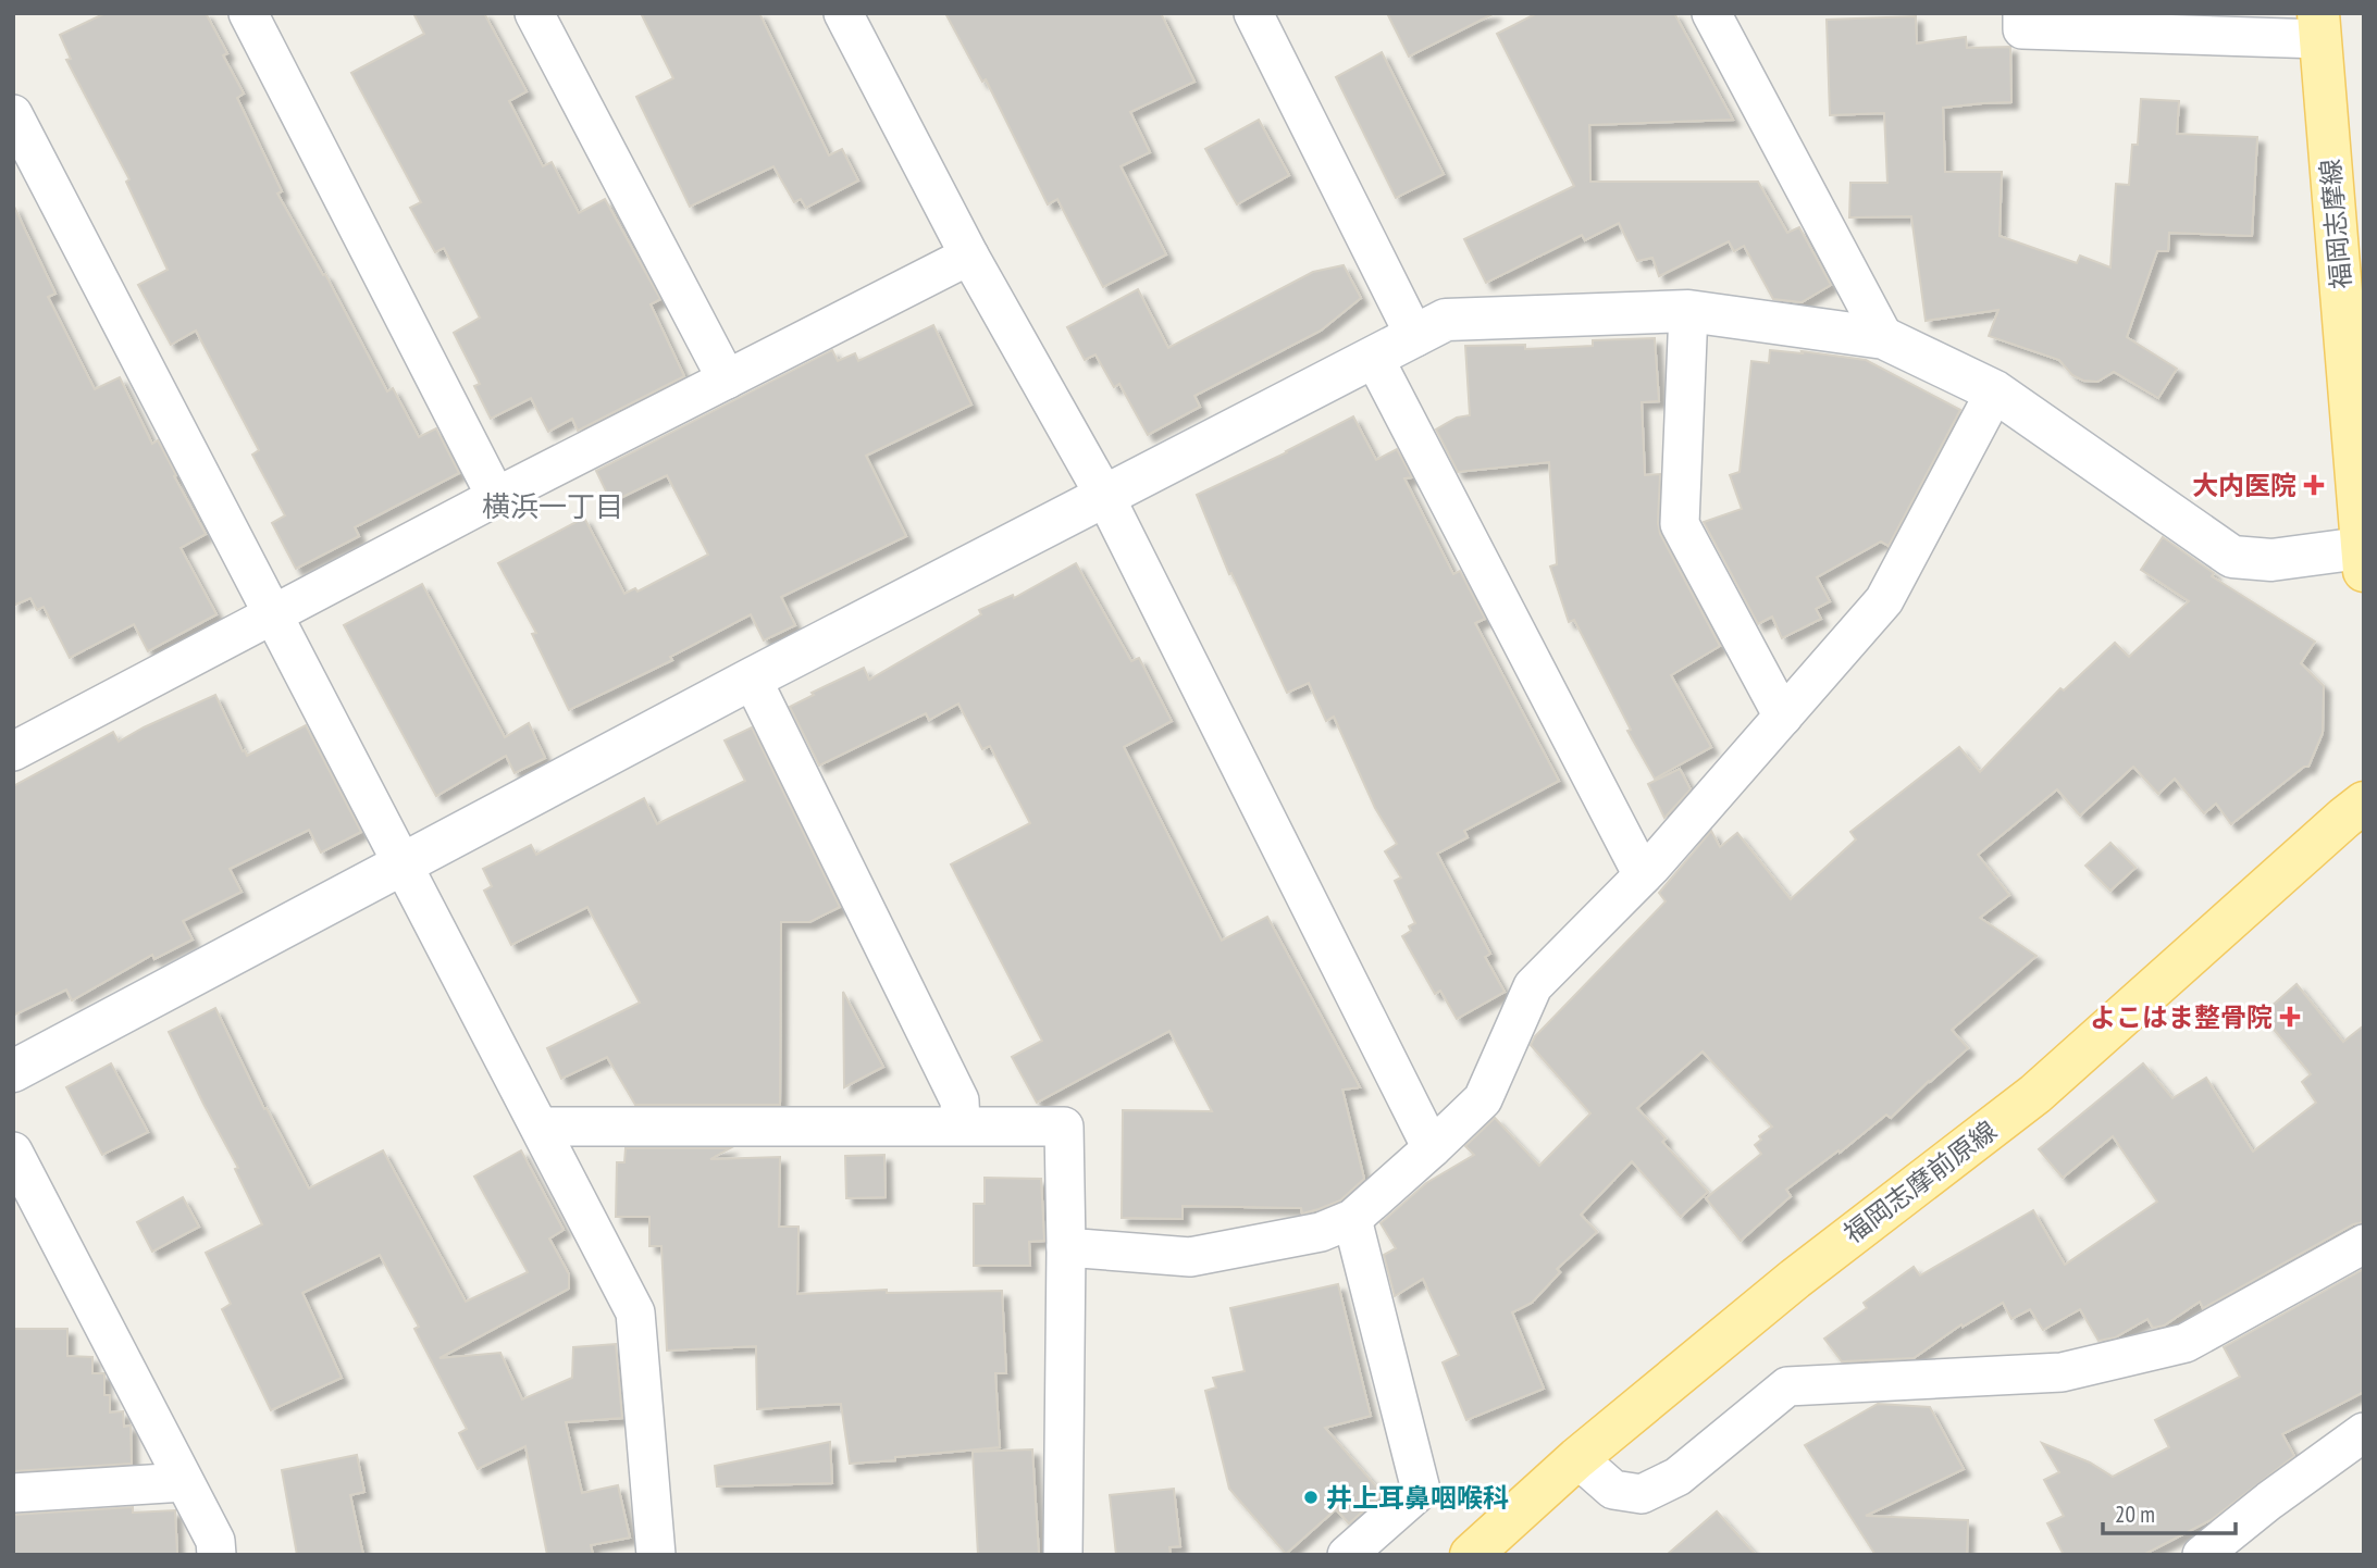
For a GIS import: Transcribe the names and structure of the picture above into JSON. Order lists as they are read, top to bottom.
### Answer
{
  "streets": {
    "main road": ["福岡志摩線", "福岡志摩前原線"]
  },
  "districts": ["横浜一丁目"],
  "places": {
    "health": ["大内医院", "よこはま整骨院"],
    "other": ["井上耳鼻咽喉科"]
  },
  "scale_bar": "20 m"
}
